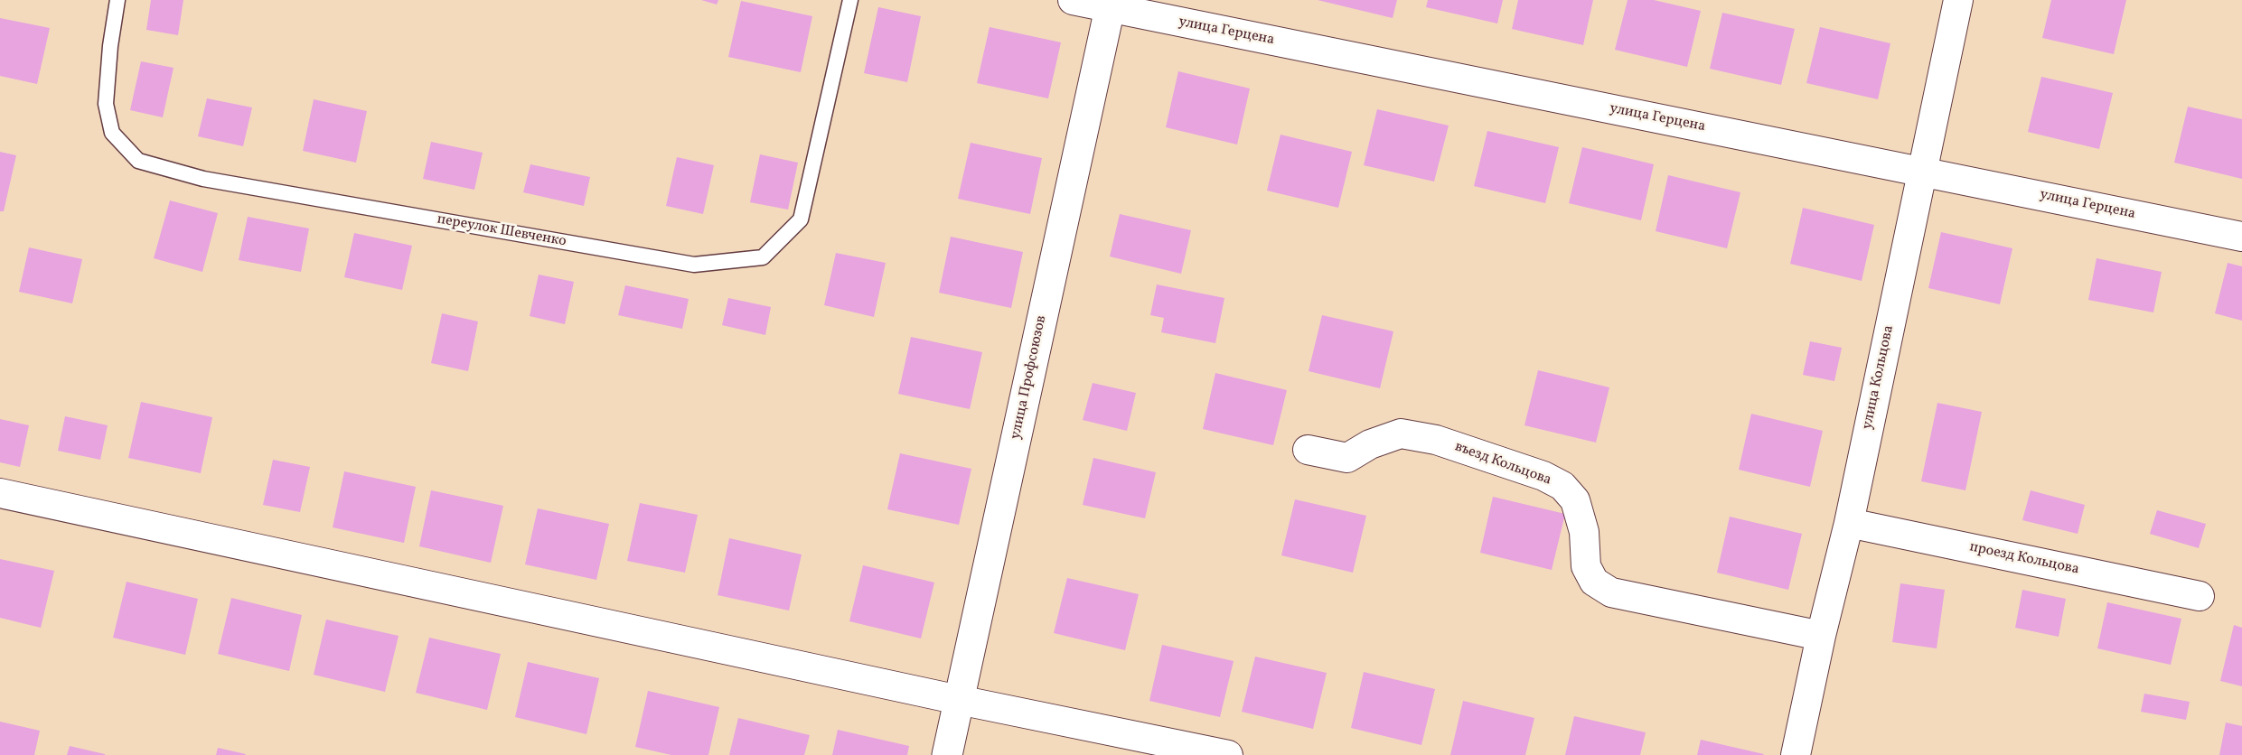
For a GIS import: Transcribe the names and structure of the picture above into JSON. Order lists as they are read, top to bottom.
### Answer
{
  "streets": {
    "street": [
      "улица Герцена",
      "улица Профсоюзов",
      "улица Кольцова",
      "въезд Кольцова",
      "проезд Кольцова"
    ],
    "lane": ["переулок Шевченко"]
  },
  "crossings": [
    ["улица Герцена", "улица Профсоюзов"],
    ["улица Герцена", "улица Кольцова"],
    ["улица Кольцова", "въезд Кольцова"],
    ["улица Кольцова", "проезд Кольцова"]
  ]
}
